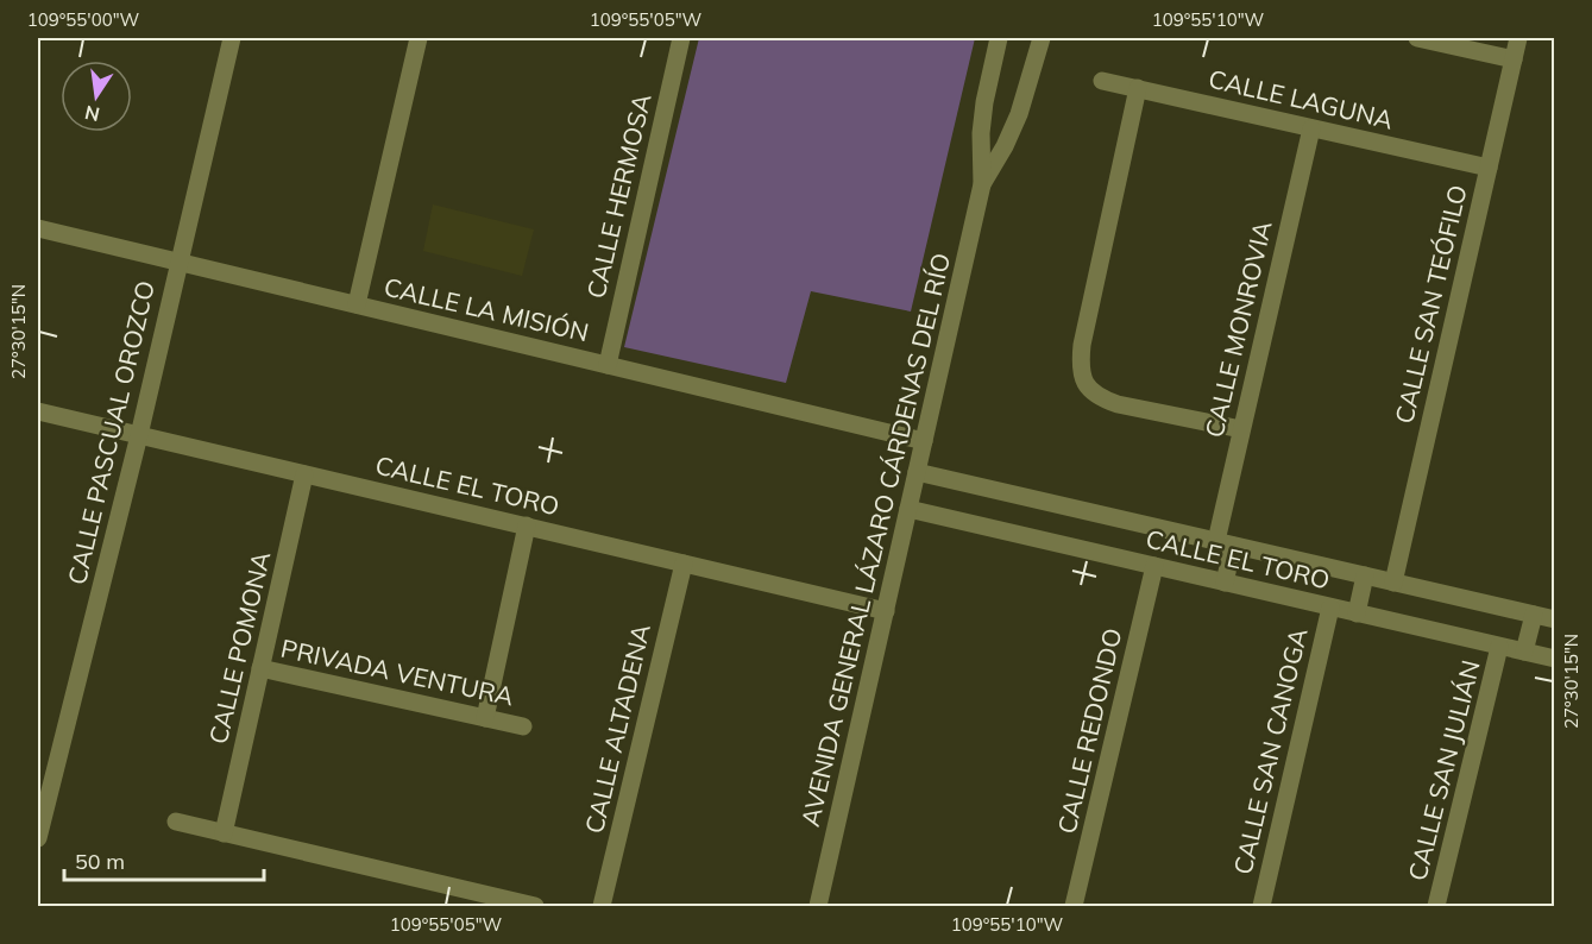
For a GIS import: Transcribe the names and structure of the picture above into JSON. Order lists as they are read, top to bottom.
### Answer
{
  "streets": {
    "street": [
      "CALLE LAGUNA",
      "CALLE HERMOSA",
      "CALLE SAN TEÓFILO",
      "CALLE LA MISIÓN",
      "CALLE MONROVIA",
      "CALLE PASCUAL OROZCO",
      "CALLE EL TORO",
      "AVENIDA GENERAL LÁZARO CÁRDENAS DEL RÍO",
      "CALLE POMONA",
      "PRIVADA VENTURA",
      "CALLE ALTADENA",
      "CALLE REDONDO",
      "CALLE SAN CANOGA",
      "CALLE SAN JULIÁN"
    ]
  },
  "crossings": [
    ["CALLE LAGUNA", "CALLE SAN TEÓFILO"],
    ["CALLE LAGUNA", "CALLE MONROVIA"],
    ["CALLE HERMOSA", "CALLE LA MISIÓN"],
    ["CALLE SAN TEÓFILO", "CALLE EL TORO"],
    ["CALLE LA MISIÓN", "CALLE PASCUAL OROZCO"],
    ["CALLE LA MISIÓN", "AVENIDA GENERAL LÁZARO CÁRDENAS DEL RÍO"],
    ["CALLE MONROVIA", "CALLE EL TORO"],
    ["CALLE PASCUAL OROZCO", "CALLE EL TORO"],
    ["CALLE EL TORO", "AVENIDA GENERAL LÁZARO CÁRDENAS DEL RÍO"],
    ["CALLE EL TORO", "CALLE POMONA"],
    ["CALLE EL TORO", "CALLE ALTADENA"],
    ["CALLE EL TORO", "CALLE REDONDO"],
    ["CALLE EL TORO", "CALLE SAN CANOGA"],
    ["CALLE EL TORO", "CALLE SAN JULIÁN"],
    ["CALLE POMONA", "PRIVADA VENTURA"]
  ],
  "scale_bar": "50 m",
  "north": "bottom",
  "coordinates": [
    "109°55'00\"W",
    "109°55'05\"W",
    "109°55'10\"W",
    "27°30'15\"N"
  ]
}
